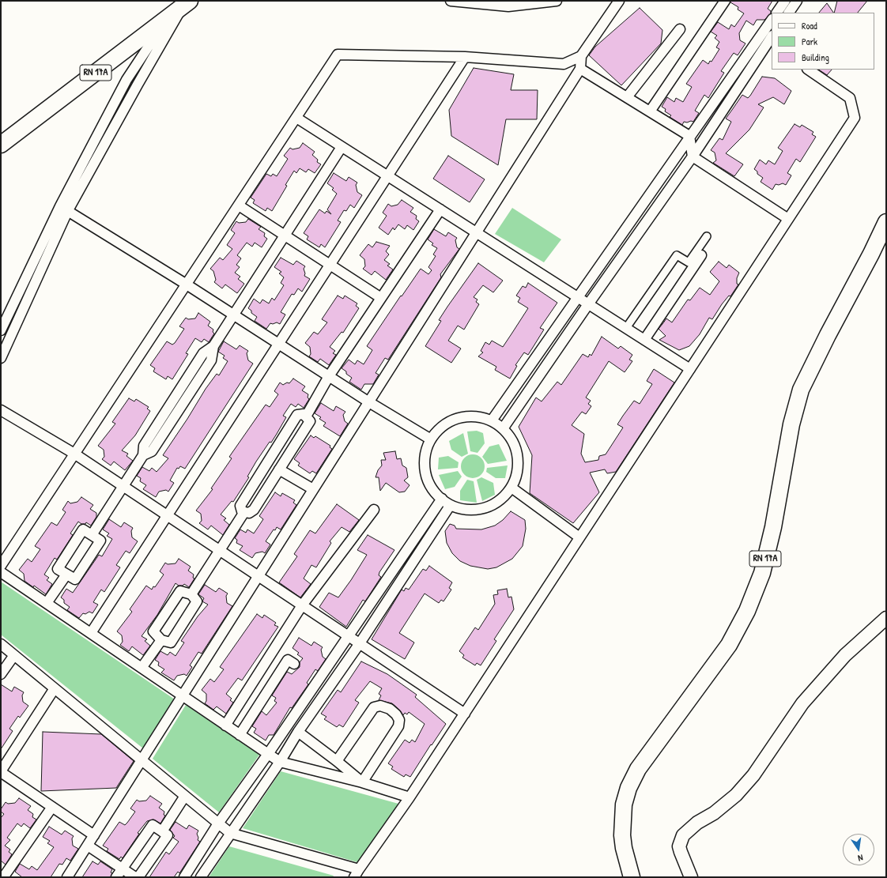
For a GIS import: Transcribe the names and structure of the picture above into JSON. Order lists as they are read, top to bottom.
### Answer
{
  "streets": {
    "main road": ["RN 17A"]
  },
  "legend": ["Road", "Park", "Building"],
  "north": "bottom"
}
